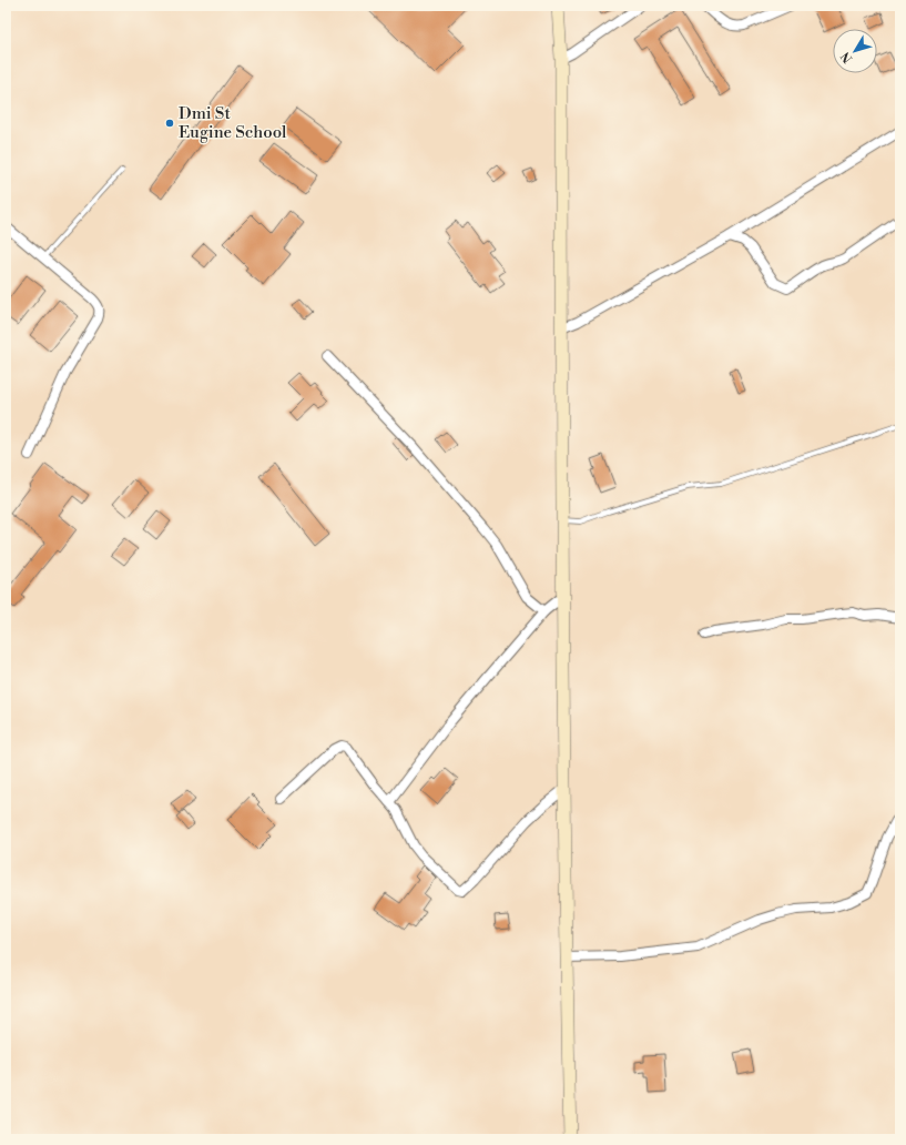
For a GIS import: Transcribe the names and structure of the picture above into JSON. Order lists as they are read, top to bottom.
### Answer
{
  "places": ["Dmi St Eugine School"],
  "north": "bottom left"
}
